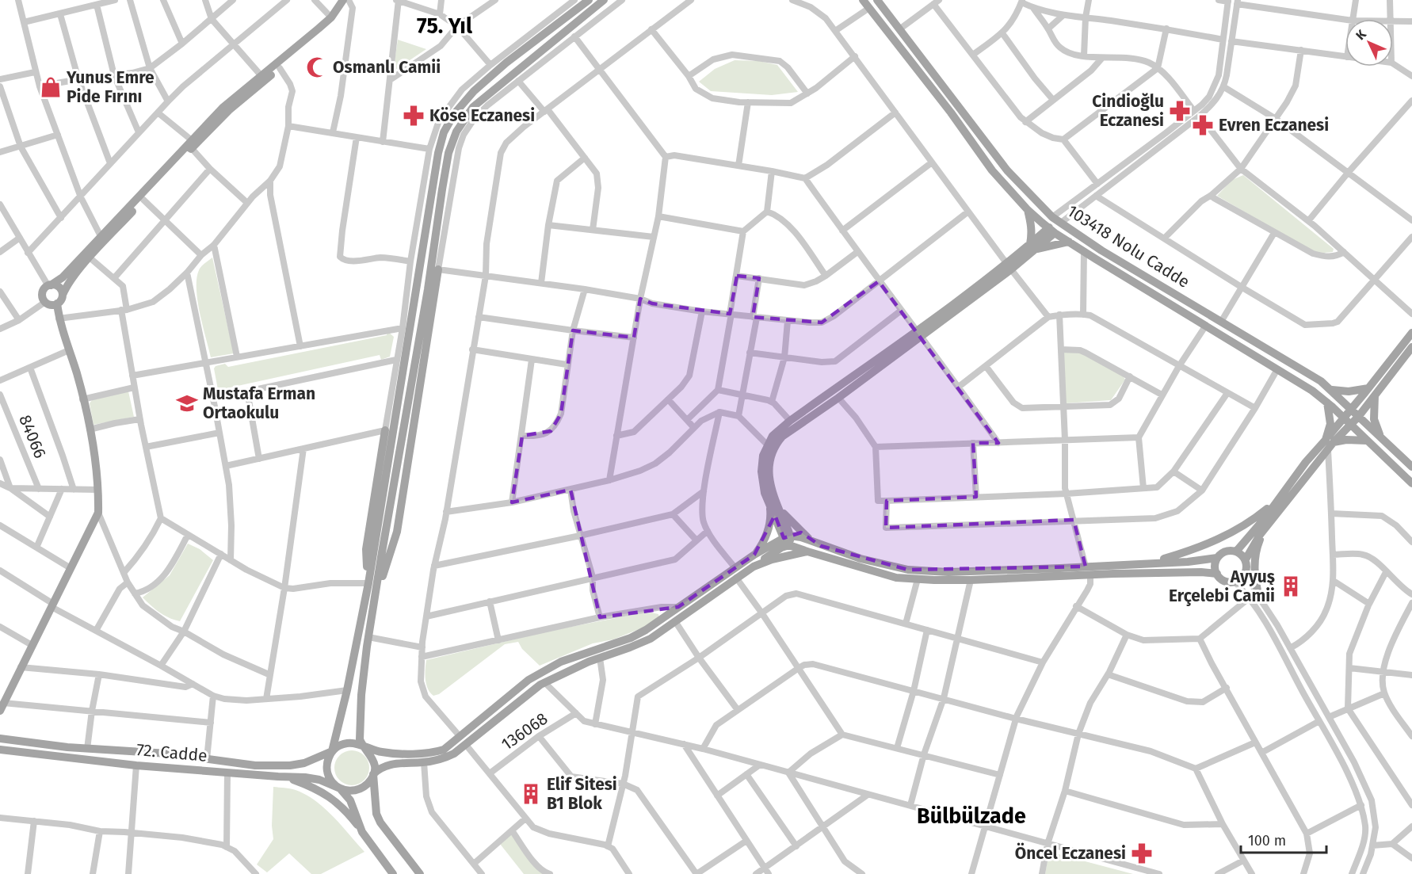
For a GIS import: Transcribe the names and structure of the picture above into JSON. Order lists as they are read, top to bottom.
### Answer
{
  "streets": {
    "main road": ["103418 Nolu Cadde", "72. Cadde"],
    "street": ["84066", "136068"]
  },
  "districts": ["75. Yıl", "Bülbülzade"],
  "places": {
    "mosque": ["Osmanlı Camii"],
    "shop": ["Yunus Emre Pide Fırını"],
    "pharmacy": [
      "Cindioğlu Eczanesi",
      "Köse Eczanesi",
      "Evren Eczanesi",
      "Öncel Eczanesi"
    ],
    "school or university": ["Mustafa Erman Ortaokulu"],
    "building": ["Ayyuş Erçelebi Camii", "Elif Sitesi B1 Blok"]
  },
  "scale_bar": "100 m",
  "north": "top left"
}
